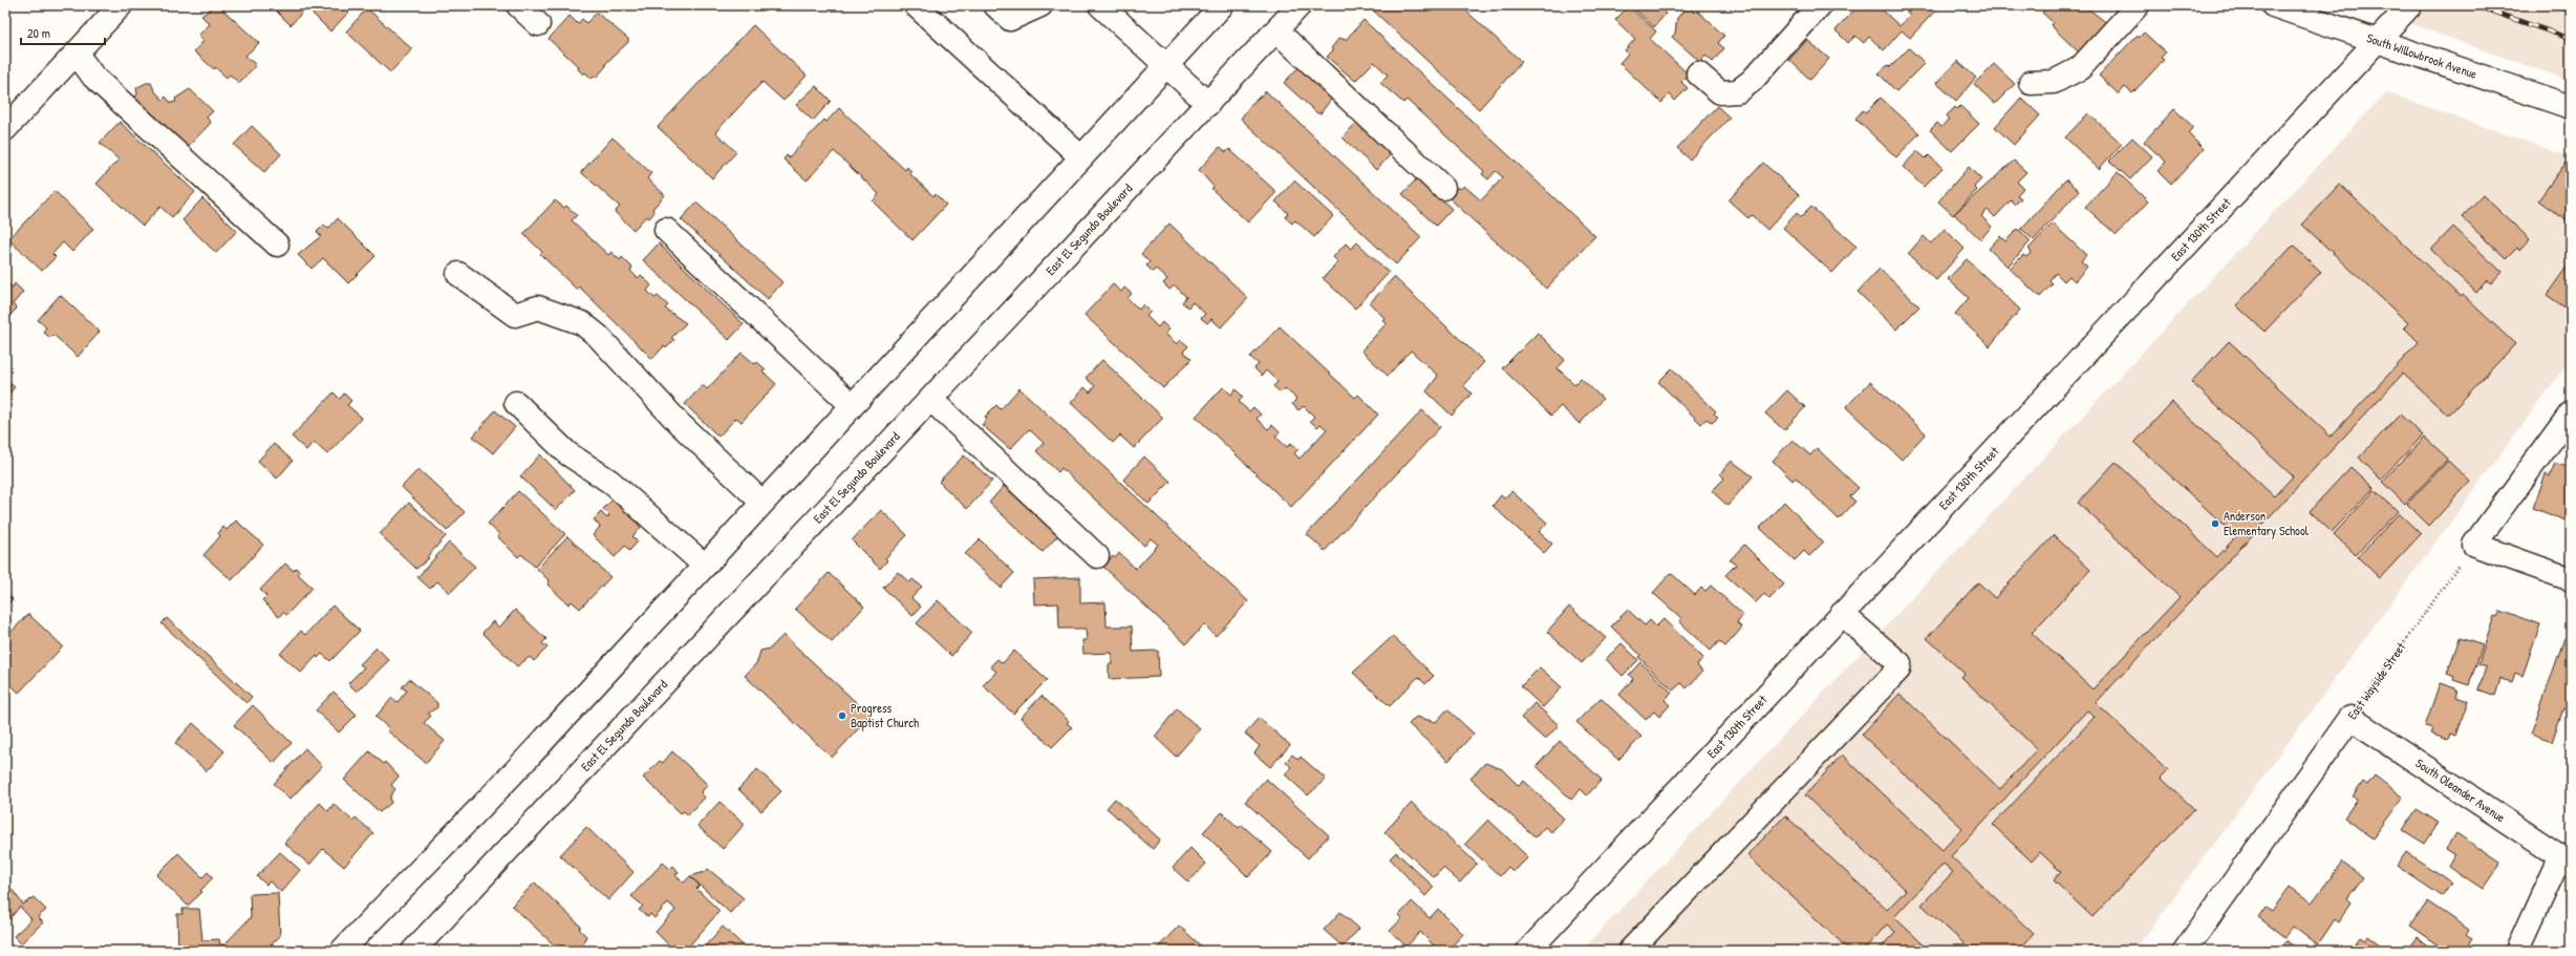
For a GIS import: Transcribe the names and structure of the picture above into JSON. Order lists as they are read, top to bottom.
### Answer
{
  "streets": {
    "main road": [
      "South Willowbrook Avenue",
      "East El Segundo Boulevard",
      "East 130th Street",
      "East Wayside Street",
      "South Oleander Avenue"
    ]
  },
  "crossings": [
    ["South Willowbrook Avenue", "East 130th Street"],
    ["East Wayside Street", "South Oleander Avenue"]
  ],
  "places": ["Anderson Elementary School", "Progress Baptist Church"],
  "scale_bar": "20 m"
}
